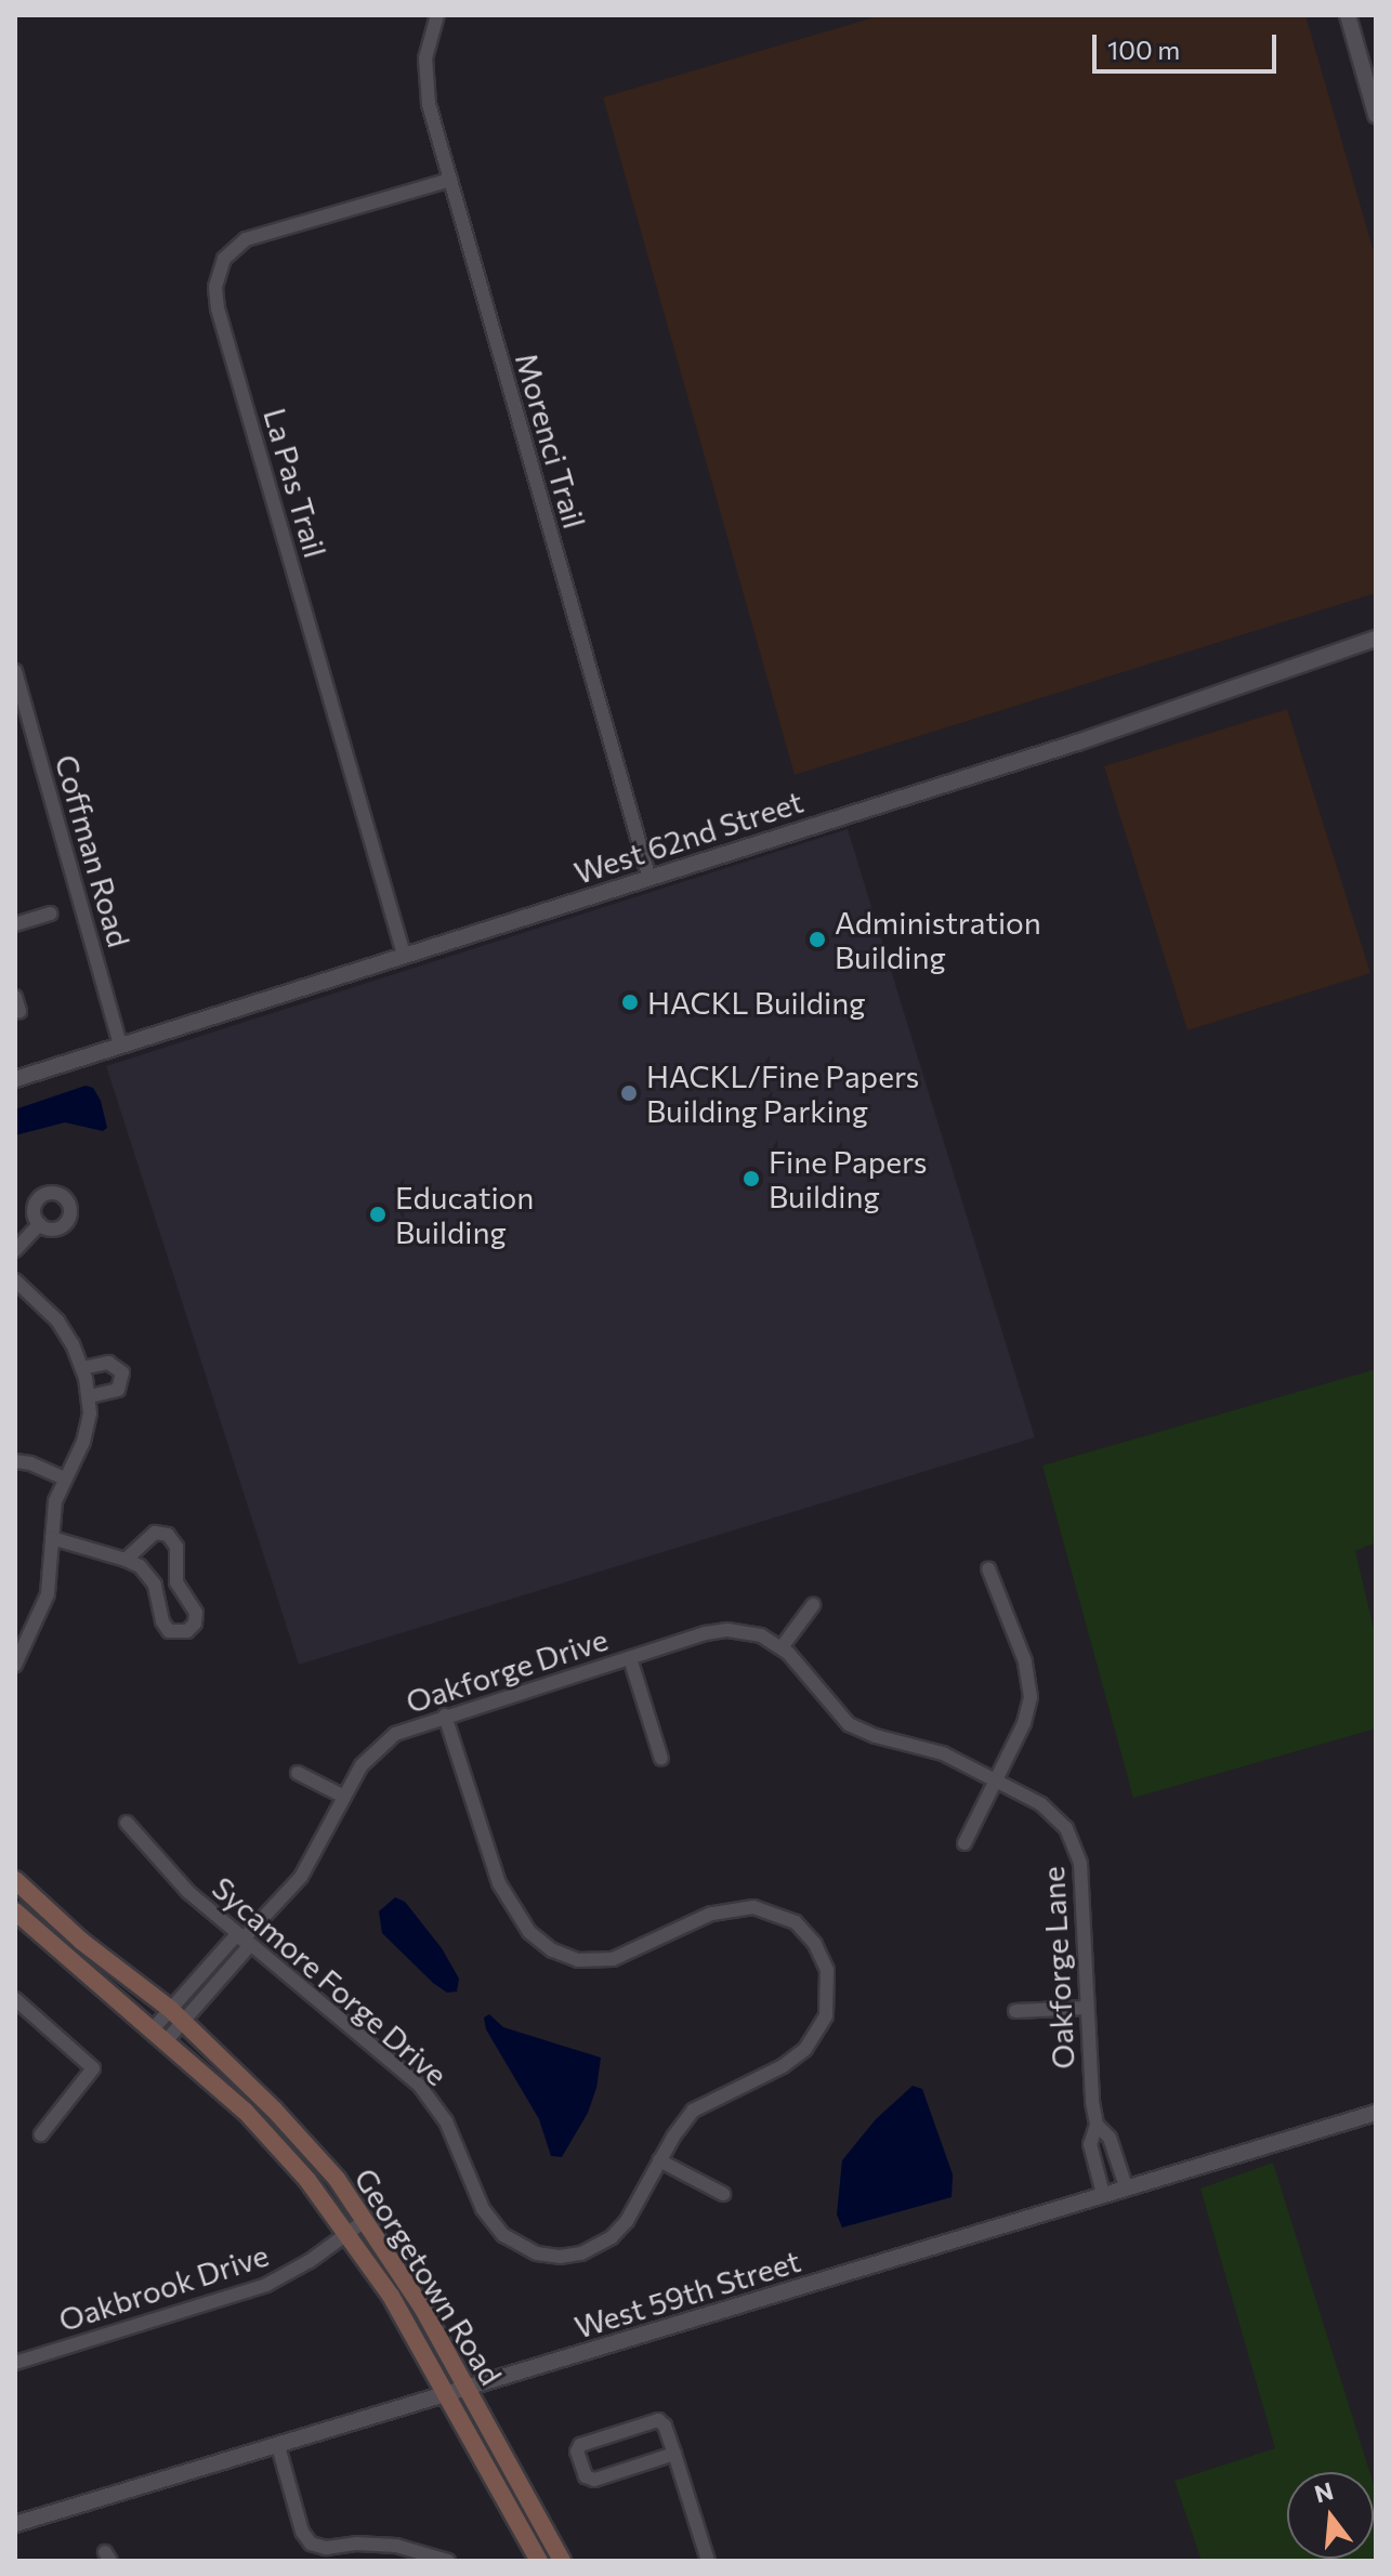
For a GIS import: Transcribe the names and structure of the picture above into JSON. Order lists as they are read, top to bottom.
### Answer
{
  "streets": {
    "main road": ["Georgetown Road"],
    "street": [
      "Morenci Trail",
      "La Pas Trail",
      "West 62nd Street",
      "Coffman Road",
      "Oakforge Drive",
      "Oakforge Lane",
      "Sycamore Forge Drive",
      "Oakbrook Drive",
      "West 59th Street"
    ]
  },
  "crossings": [
    ["Morenci Trail", "La Pas Trail"],
    ["Morenci Trail", "West 62nd Street"],
    ["La Pas Trail", "West 62nd Street"],
    ["West 62nd Street", "Coffman Road"],
    ["Oakforge Drive", "Oakforge Lane"],
    ["Oakforge Drive", "Sycamore Forge Drive"],
    ["Oakforge Drive", "Georgetown Road"],
    ["Oakforge Lane", "West 59th Street"],
    ["Georgetown Road", "Oakbrook Drive"],
    ["Georgetown Road", "West 59th Street"]
  ],
  "places": [
    "Administration Building",
    "HACKL Building",
    "HACKL/Fine Papers Building Parking",
    "Fine Papers Building",
    "Education Building"
  ],
  "scale_bar": "100 m",
  "north": "top"
}
